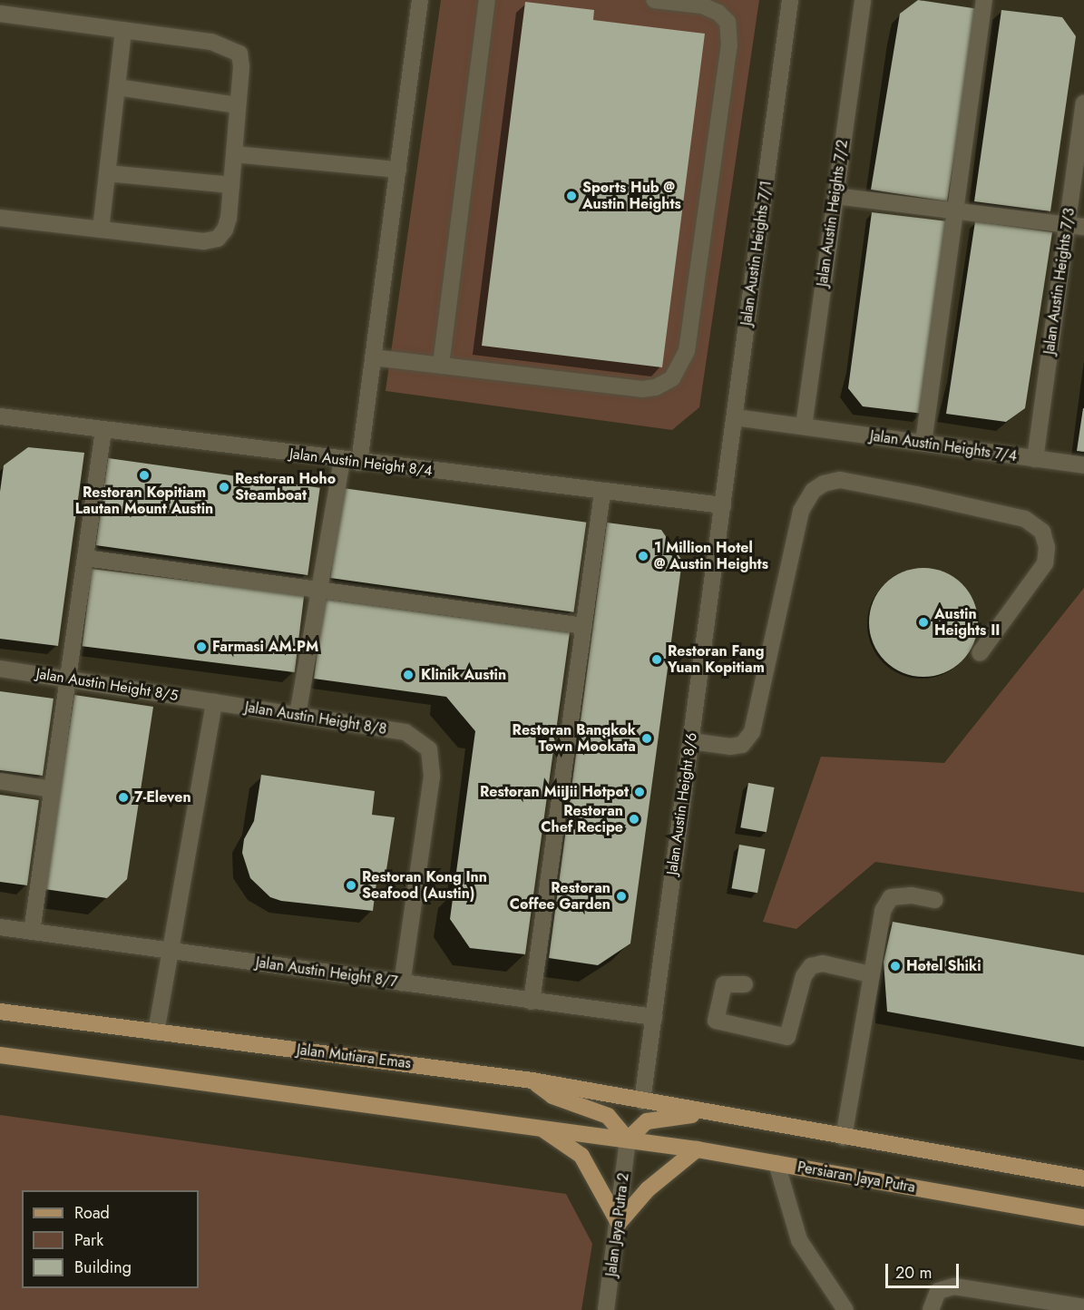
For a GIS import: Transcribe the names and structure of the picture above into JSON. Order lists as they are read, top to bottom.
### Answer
{
  "streets": {
    "main road": ["Jalan Mutiara Emas", "Persiaran Jaya Putra"],
    "street": [
      "Jalan Austin Heights 7/2",
      "Jalan Austin Heights 7/1",
      "Jalan Austin Heights 7/3",
      "Jalan Austin Heights 7/4",
      "Jalan Austin Height 8/4",
      "Jalan Austin Height 8/5",
      "Jalan Austin Height 8/8",
      "Jalan Austin Height 8/6",
      "Jalan Austin Height 8/7",
      "Jalan Jaya Putra 2"
    ]
  },
  "crossings": [
    ["Jalan Austin Heights 7/2", "Jalan Austin Heights 7/4"],
    ["Jalan Austin Heights 7/1", "Jalan Austin Heights 7/4"],
    ["Jalan Austin Heights 7/1", "Jalan Austin Height 8/4"],
    ["Jalan Austin Heights 7/1", "Jalan Austin Height 8/6"],
    ["Jalan Austin Heights 7/3", "Jalan Austin Heights 7/4"],
    ["Jalan Austin Height 8/4", "Jalan Austin Height 8/6"],
    ["Jalan Austin Height 8/5", "Jalan Austin Height 8/8"],
    ["Jalan Austin Height 8/8", "Jalan Austin Height 8/7"],
    ["Jalan Austin Height 8/6", "Jalan Austin Height 8/7"],
    ["Jalan Austin Height 8/6", "Jalan Mutiara Emas"],
    ["Persiaran Jaya Putra", "Jalan Jaya Putra 2"]
  ],
  "places": [
    "Sports Hub @ Austin Heights",
    "Restoran Kopitiam Lautan Mount Austin",
    "Restoran Hoho Steamboat",
    "1 Million Hotel @ Austin Heights",
    "Austin Heights II",
    "Farmasi AM.PM",
    "Restoran Fang Yuan Kopitiam",
    "Klinik Austin",
    "Restoran Bangkok Town Mookata",
    "Restoran MiiJii Hotpot",
    "7-Eleven",
    "Restoran Chef Recipe",
    "Restoran Kong Inn Seafood (Austin)",
    "Restoran Coffee Garden",
    "Hotel Shiki"
  ],
  "legend": ["Road", "Park", "Building"],
  "scale_bar": "20 m"
}
